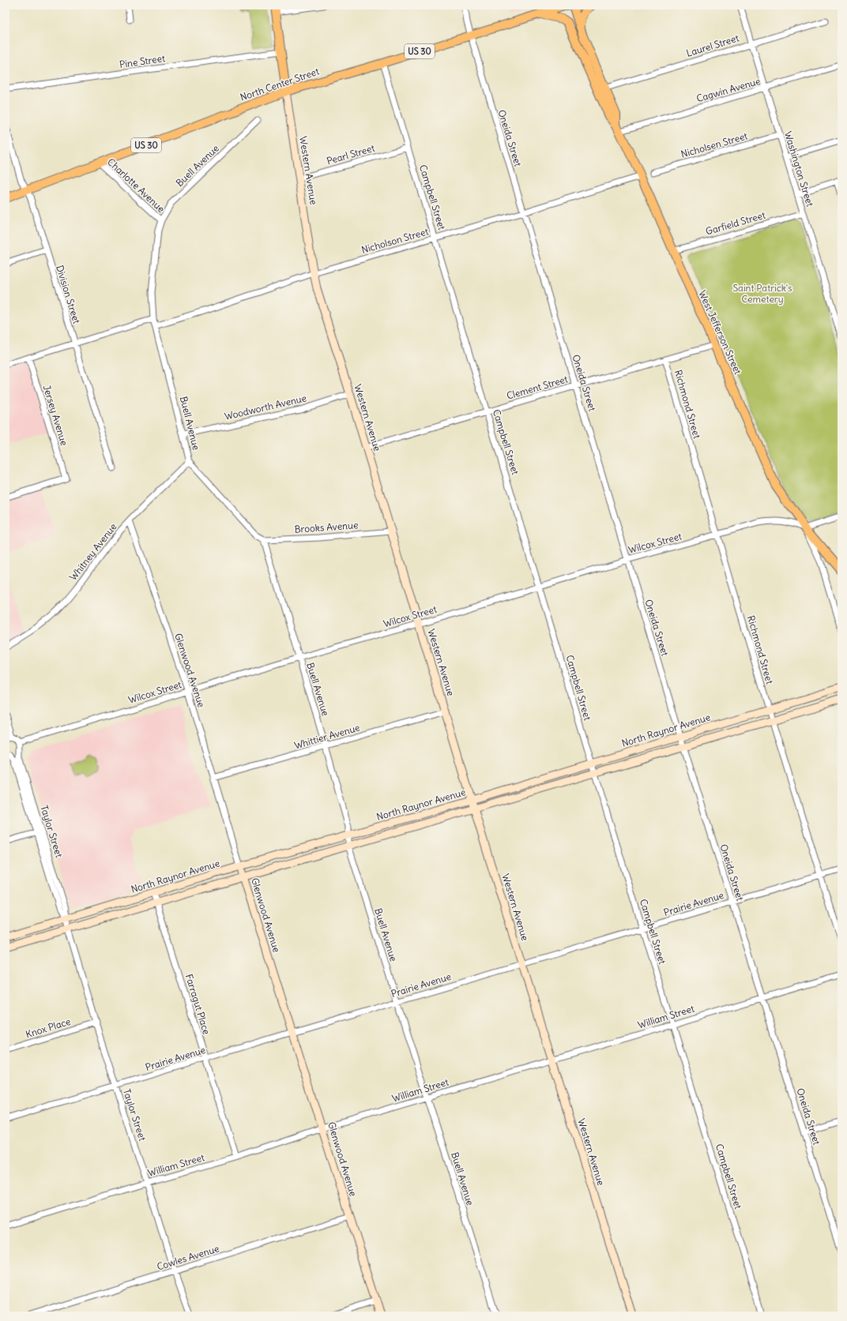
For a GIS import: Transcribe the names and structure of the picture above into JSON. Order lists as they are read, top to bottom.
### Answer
{
  "streets": {
    "main road": [
      "US 30",
      "North Center Street",
      "Western Avenue",
      "West Jefferson Street",
      "Glenwood Avenue",
      "North Raynor Avenue"
    ],
    "street": [
      "Laurel Street",
      "Pine Street",
      "Cagwin Avenue",
      "Oneida Street",
      "Nicholsen Street",
      "Pearl Street",
      "Buell Avenue",
      "Washington Street",
      "Charlotte Avenue",
      "Campbell Street",
      "Garfield Street",
      "Nicholson Street",
      "Division Street",
      "Clement Street",
      "Richmond Street",
      "Woodworth Avenue",
      "Jersey Avenue",
      "Brooks Avenue",
      "Wilcox Street",
      "Whitney Avenue",
      "Whittier Avenue",
      "Taylor Street",
      "Prairie Avenue",
      "Farragut Place",
      "William Street",
      "Knox Place",
      "Cowles Avenue"
    ]
  },
  "crossings": [
    ["Laurel Street", "Washington Street"],
    ["Laurel Street", "West Jefferson Street"],
    ["Pine Street", "Western Avenue"],
    ["North Center Street", "Oneida Street"],
    ["North Center Street", "Western Avenue"],
    ["North Center Street", "Charlotte Avenue"],
    ["North Center Street", "Campbell Street"],
    ["North Center Street", "Division Street"],
    ["Cagwin Avenue", "Washington Street"],
    ["Cagwin Avenue", "West Jefferson Street"],
    ["Oneida Street", "Nicholson Street"],
    ["Oneida Street", "Clement Street"],
    ["Oneida Street", "Wilcox Street"],
    ["Oneida Street", "North Raynor Avenue"],
    ["Oneida Street", "Prairie Avenue"],
    ["Oneida Street", "William Street"],
    ["Nicholsen Street", "Washington Street"],
    ["Pearl Street", "Western Avenue"],
    ["Pearl Street", "Campbell Street"],
    ["Buell Avenue", "Charlotte Avenue"],
    ["Buell Avenue", "Nicholson Street"],
    ["Buell Avenue", "Woodworth Avenue"],
    ["Buell Avenue", "Brooks Avenue"],
    ["Buell Avenue", "Wilcox Street"],
    ["Buell Avenue", "Whitney Avenue"],
    ["Buell Avenue", "North Raynor Avenue"],
    ["Buell Avenue", "Whittier Avenue"],
    ["Buell Avenue", "Prairie Avenue"],
    ["Buell Avenue", "William Street"],
    ["Washington Street", "Garfield Street"],
    ["Western Avenue", "Nicholson Street"],
    ["Western Avenue", "Clement Street"],
    ["Western Avenue", "Woodworth Avenue"],
    ["Western Avenue", "Brooks Avenue"],
    ["Western Avenue", "Wilcox Street"],
    ["Western Avenue", "North Raynor Avenue"],
    ["Western Avenue", "Whittier Avenue"],
    ["Western Avenue", "Prairie Avenue"],
    ["Western Avenue", "William Street"],
    ["Campbell Street", "Nicholson Street"],
    ["Campbell Street", "Clement Street"],
    ["Campbell Street", "Wilcox Street"],
    ["Campbell Street", "North Raynor Avenue"],
    ["Campbell Street", "Prairie Avenue"],
    ["Campbell Street", "William Street"],
    ["Garfield Street", "West Jefferson Street"],
    ["Nicholson Street", "West Jefferson Street"],
    ["West Jefferson Street", "Clement Street"],
    ["West Jefferson Street", "Wilcox Street"],
    ["Clement Street", "Richmond Street"],
    ["Richmond Street", "Wilcox Street"],
    ["Richmond Street", "North Raynor Avenue"],
    ["Richmond Street", "Prairie Avenue"],
    ["Wilcox Street", "Glenwood Avenue"],
    ["Wilcox Street", "Taylor Street"],
    ["Whitney Avenue", "Glenwood Avenue"],
    ["Glenwood Avenue", "North Raynor Avenue"],
    ["Glenwood Avenue", "Whittier Avenue"],
    ["Glenwood Avenue", "Prairie Avenue"],
    ["Glenwood Avenue", "William Street"],
    ["Glenwood Avenue", "Cowles Avenue"],
    ["North Raynor Avenue", "Taylor Street"],
    ["North Raynor Avenue", "Farragut Place"],
    ["Taylor Street", "Prairie Avenue"],
    ["Taylor Street", "William Street"],
    ["Taylor Street", "Knox Place"],
    ["Taylor Street", "Cowles Avenue"],
    ["Prairie Avenue", "Farragut Place"],
    ["Farragut Place", "William Street"]
  ],
  "parks": ["Saint Patrick's Cemetery"]
}
